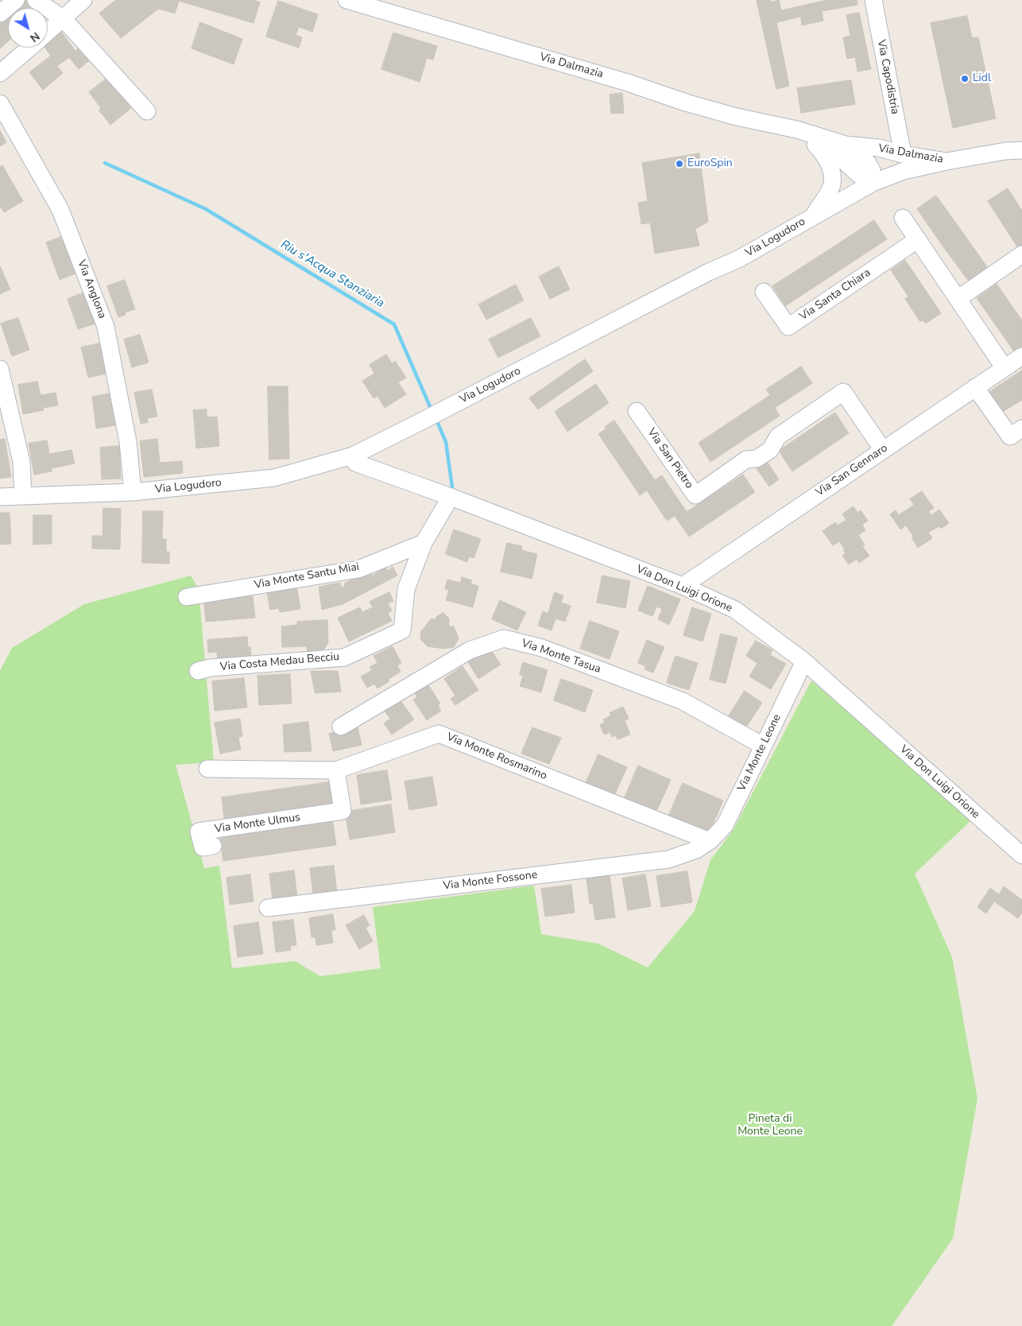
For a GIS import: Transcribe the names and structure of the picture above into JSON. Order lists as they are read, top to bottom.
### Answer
{
  "streets": {
    "street": [
      "Via Dalmazia",
      "Via Capodistria",
      "Via Logudoro",
      "Via Anglona",
      "Via Santa Chiara",
      "Via San Pietro",
      "Via San Gennaro",
      "Via Monte Santu Miai",
      "Via Don Luigi Orione",
      "Via Monte Tasua",
      "Via Costa Medau Becciu",
      "Via Monte Leone",
      "Via Monte Rosmarino",
      "Via Monte Ulmus",
      "Via Monte Fossone"
    ]
  },
  "crossings": [
    ["Via Dalmazia", "Via Capodistria"],
    ["Via Dalmazia", "Via Logudoro"],
    ["Via Logudoro", "Via Anglona"],
    ["Via Logudoro", "Via Don Luigi Orione"],
    ["Via San Pietro", "Via San Gennaro"],
    ["Via San Gennaro", "Via Don Luigi Orione"],
    ["Via Monte Santu Miai", "Via Costa Medau Becciu"],
    ["Via Don Luigi Orione", "Via Costa Medau Becciu"],
    ["Via Don Luigi Orione", "Via Monte Leone"],
    ["Via Monte Tasua", "Via Monte Leone"],
    ["Via Monte Leone", "Via Monte Rosmarino"],
    ["Via Monte Leone", "Via Monte Fossone"],
    ["Via Monte Rosmarino", "Via Monte Ulmus"],
    ["Via Monte Rosmarino", "Via Monte Fossone"]
  ],
  "water": ["Riu s'Acqua Stanziaria"],
  "parks": ["Pineta di Monte Leone"],
  "places": ["Lidl", "EuroSpin"],
  "north": "bottom right"
}
